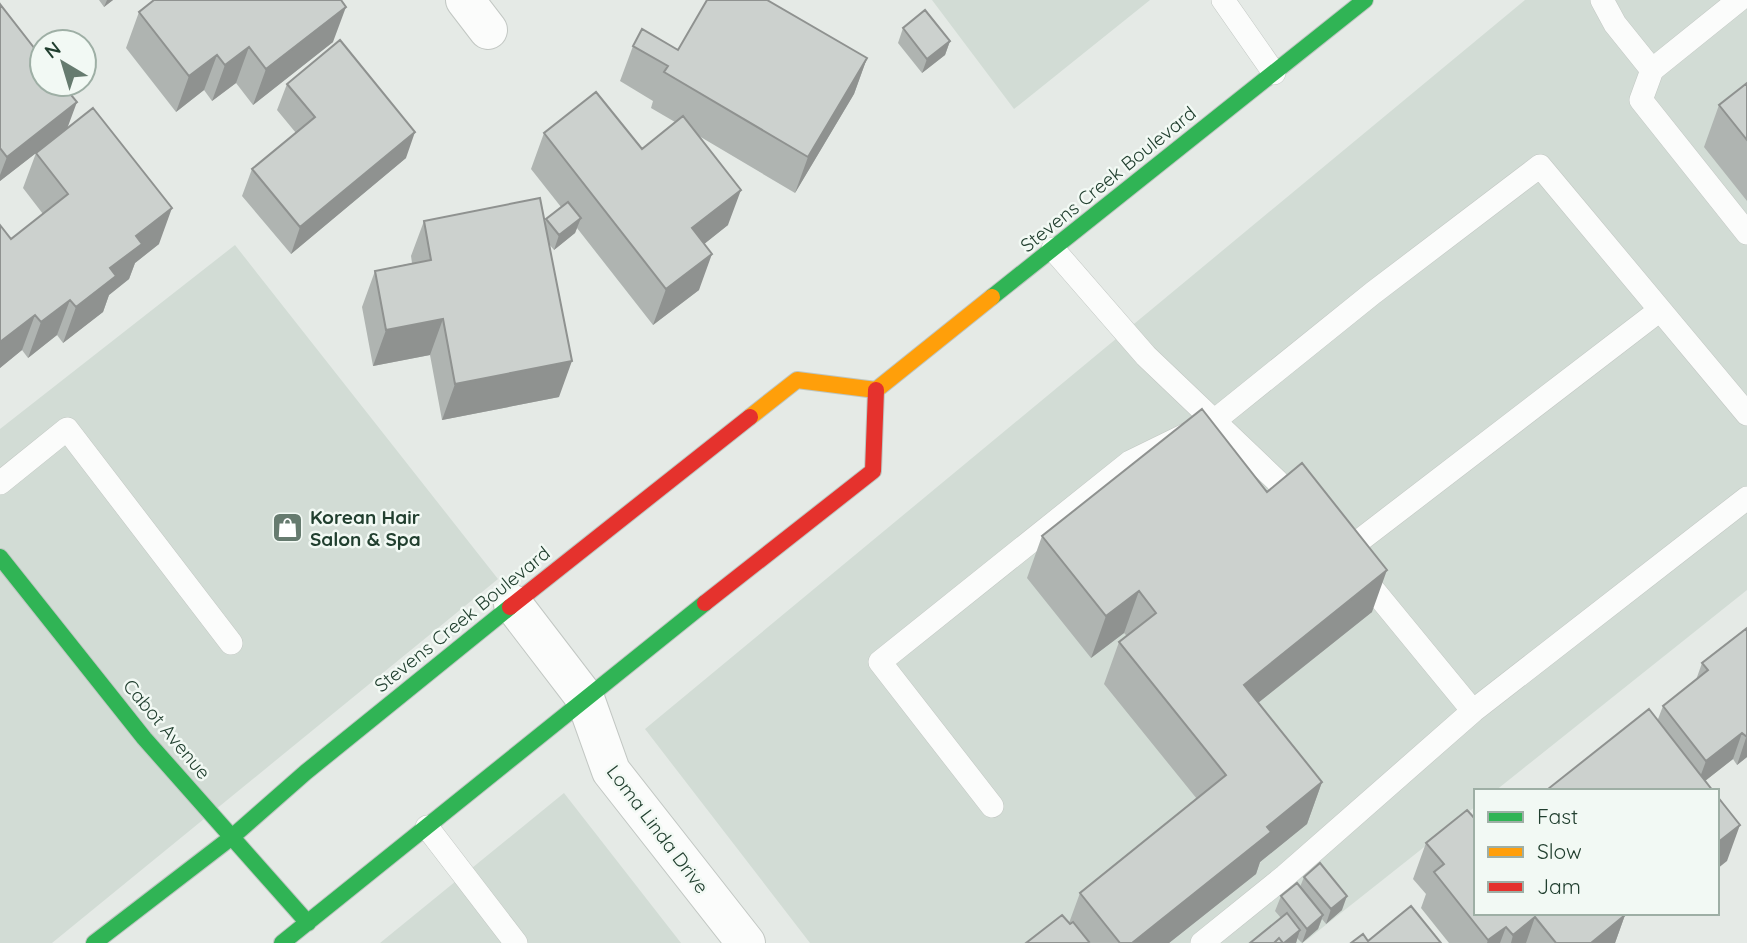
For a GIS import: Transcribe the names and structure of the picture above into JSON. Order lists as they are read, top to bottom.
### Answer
{
  "streets": {
    "main road": ["Stevens Creek Boulevard", "Cabot Avenue"],
    "street": ["Loma Linda Drive"]
  },
  "crossings": [
    ["Stevens Creek Boulevard", "Cabot Avenue"],
    ["Stevens Creek Boulevard", "Loma Linda Drive"]
  ],
  "places": {
    "shop": ["Korean Hair Salon & Spa"]
  },
  "legend": ["Fast", "Slow", "Jam"],
  "north": "top left"
}
